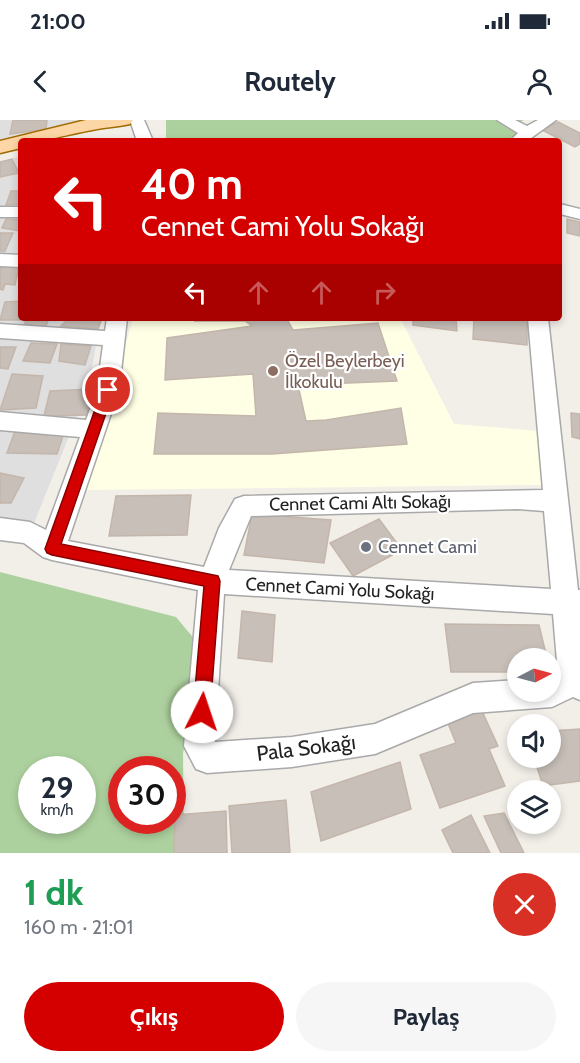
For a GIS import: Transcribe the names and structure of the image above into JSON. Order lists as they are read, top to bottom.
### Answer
{
  "streets": {
    "street": ["Cennet Cami Altı Sokağı", "Cennet Cami Yolu Sokağı", "Pala Sokağı"]
  },
  "crossings": [
    ["Cennet Cami Altı Sokağı", "Cennet Cami Yolu Sokağı"],
    ["Cennet Cami Altı Sokağı", "Pala Sokağı"],
    ["Cennet Cami Yolu Sokağı", "Pala Sokağı"]
  ],
  "places": ["Özel Beylerbeyi İlkokulu", "Cennet Cami"],
  "north": "right",
  "page": {
    "status": "21:00",
    "header": "Routely",
    "turn": ["40 m", "Cennet Cami Yolu Sokağı"],
    "speed": "29 km/h",
    "limit": "30",
    "heading": ["1 dk", "160 m · 21:01"],
    "buttons": ["Çıkış", "Paylaş"]
  }
}
